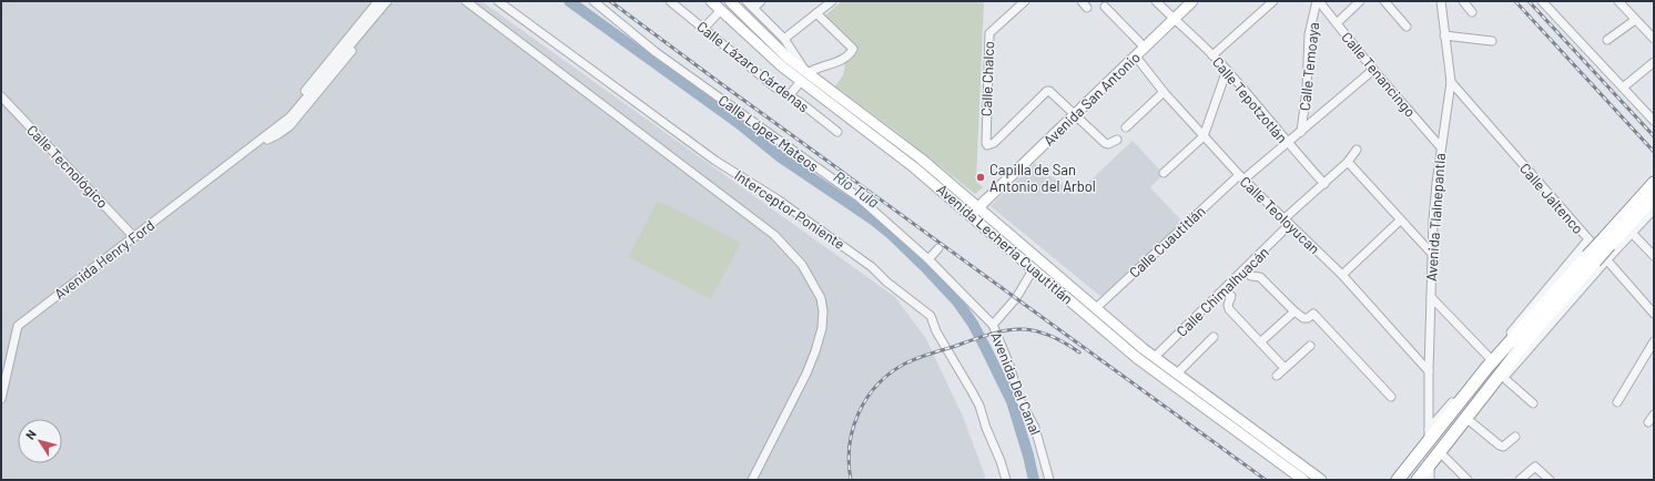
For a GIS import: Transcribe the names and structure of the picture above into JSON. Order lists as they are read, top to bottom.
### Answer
{
  "streets": {
    "main road": ["Avenida San Antonio", "Avenida Lecheria Cuautitlán"],
    "street": [
      "Calle Lázaro Cárdenas",
      "Calle Temoaya",
      "Calle Tenancingo",
      "Calle Chalco",
      "Calle Tepotzotlán",
      "Calle López Mateos",
      "Calle Tecnológico",
      "Calle Jaltenco",
      "Interceptor Poniente",
      "Calle Teoloyucan",
      "Avenida Tlalnepantla",
      "Calle Cuautitlán",
      "Avenida Henry Ford",
      "Calle Chimalhuacán",
      "Avenida Del Canal"
    ]
  },
  "crossings": [
    ["Calle Temoaya", "Calle Tenancingo"],
    ["Calle Temoaya", "Calle Cuautitlán"],
    ["Calle Tenancingo", "Avenida Tlalnepantla"],
    ["Calle Tenancingo", "Calle Cuautitlán"],
    ["Calle Chalco", "Avenida San Antonio"],
    ["Avenida San Antonio", "Calle Tepotzotlán"],
    ["Avenida San Antonio", "Calle Teoloyucan"],
    ["Avenida San Antonio", "Avenida Lecheria Cuautitlán"],
    ["Calle Tepotzotlán", "Calle Cuautitlán"],
    ["Calle Tepotzotlán", "Calle Chimalhuacán"],
    ["Calle López Mateos", "Avenida Del Canal"],
    ["Calle Tecnológico", "Avenida Henry Ford"],
    ["Calle Jaltenco", "Avenida Tlalnepantla"],
    ["Calle Teoloyucan", "Avenida Tlalnepantla"],
    ["Calle Teoloyucan", "Calle Cuautitlán"],
    ["Calle Teoloyucan", "Calle Chimalhuacán"],
    ["Calle Cuautitlán", "Avenida Lecheria Cuautitlán"],
    ["Avenida Lecheria Cuautitlán", "Calle Chimalhuacán"]
  ],
  "water": ["Río Tula"],
  "places": ["Capilla de San Antonio del Arbol"],
  "north": "top left"
}
